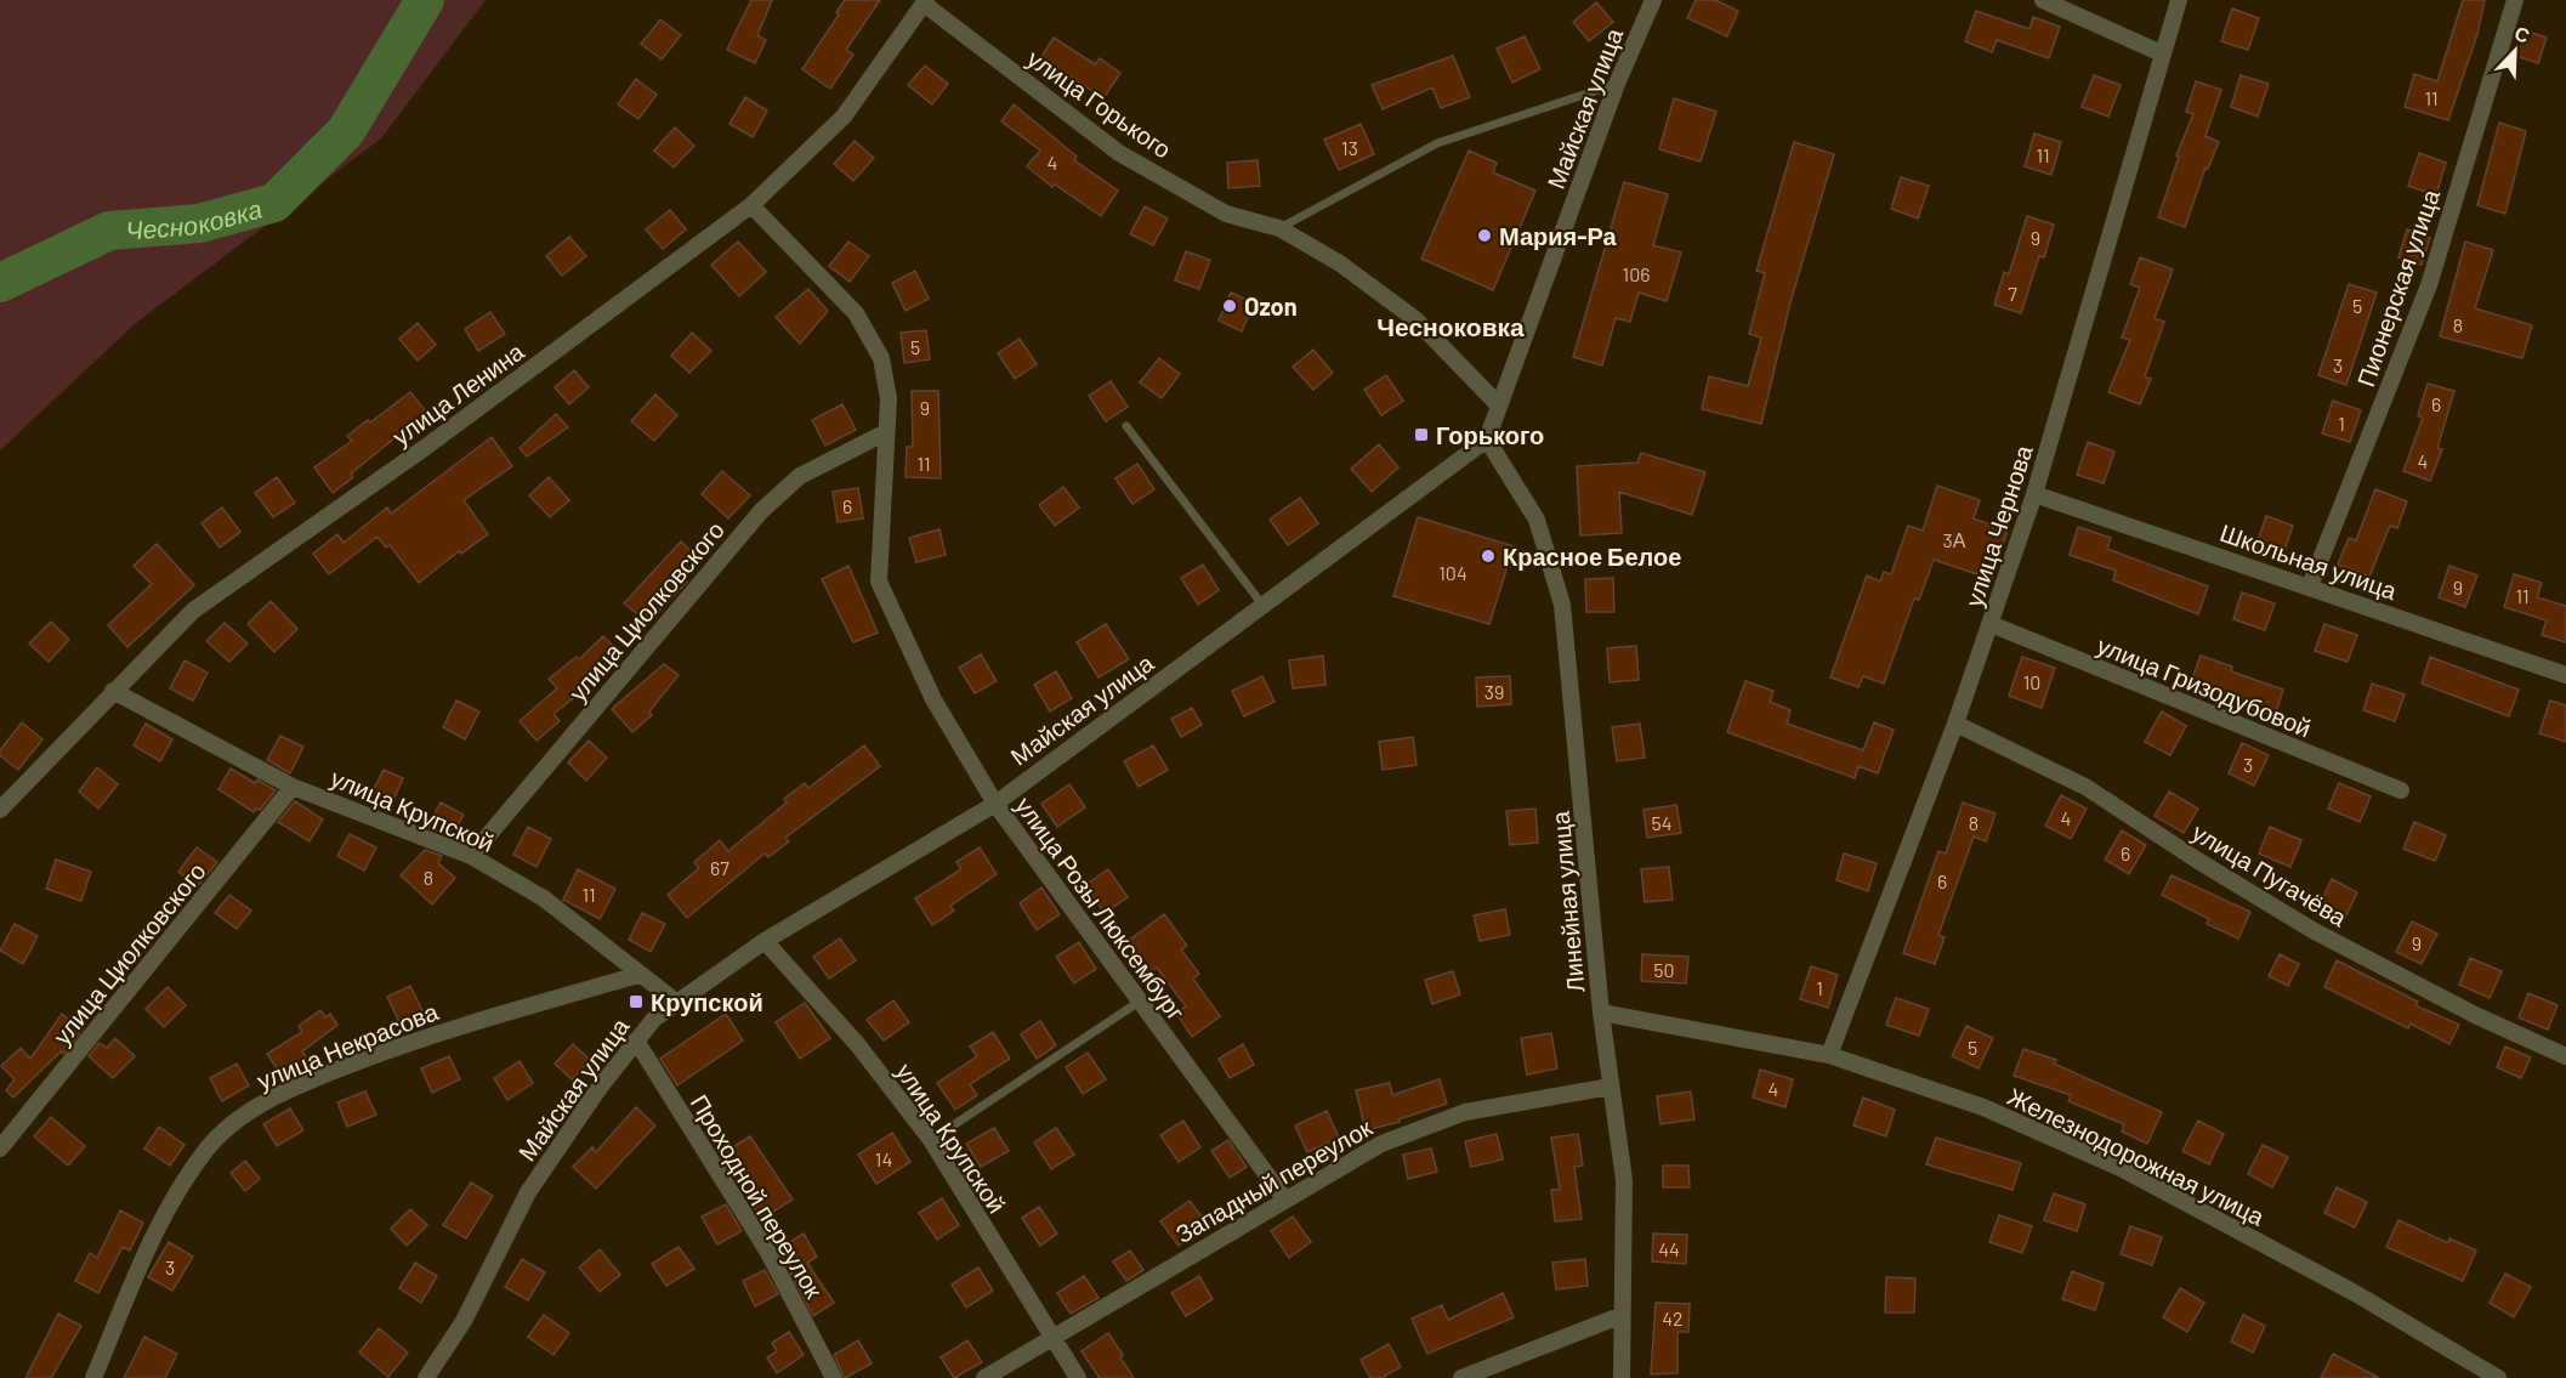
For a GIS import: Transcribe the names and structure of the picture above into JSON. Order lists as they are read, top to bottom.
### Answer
{
  "streets": {
    "street": [
      "улица Горького",
      "Майская улица",
      "Пионерская улица",
      "улица Ленина",
      "улица Чернова",
      "Школьная улица",
      "улица Циолковского",
      "улица Гризодубовой",
      "улица Крупской",
      "улица Пугачёва",
      "Линейная улица",
      "улица Розы Люксембург",
      "улица Некрасова",
      "Железнодорожная улица",
      "Западный переулок",
      "Проходной переулок"
    ]
  },
  "crossings": [
    ["улица Горького", "Майская улица"],
    ["улица Горького", "улица Ленина"],
    ["Майская улица", "улица Крупской"],
    ["Майская улица", "Линейная улица"],
    ["Майская улица", "улица Розы Люксембург"],
    ["Майская улица", "Проходной переулок"],
    ["Пионерская улица", "Школьная улица"],
    ["улица Ленина", "улица Крупской"],
    ["улица Ленина", "улица Розы Люксембург"],
    ["улица Чернова", "Школьная улица"],
    ["улица Чернова", "улица Гризодубовой"],
    ["улица Чернова", "улица Пугачёва"],
    ["улица Чернова", "Железнодорожная улица"],
    ["улица Циолковского", "улица Крупской"],
    ["улица Циолковского", "улица Розы Люксембург"],
    ["улица Крупской", "улица Некрасова"],
    ["улица Крупской", "Западный переулок"],
    ["Линейная улица", "Железнодорожная улица"],
    ["Линейная улица", "Западный переулок"],
    ["улица Розы Люксембург", "Западный переулок"]
  ],
  "districts": ["Чесноковка"],
  "water": ["Чесноковка"],
  "places": {
    "other": ["Мария-Ра", "Ozon", "Красное Белое"],
    "transit": ["Горького", "Крупской"]
  },
  "house_numbers": [
    "11",
    "13",
    "11",
    "4",
    "9",
    "106",
    "7",
    "5",
    "8",
    "5",
    "3",
    "6",
    "9",
    "1",
    "4",
    "11",
    "6",
    "3А",
    "104",
    "9",
    "11",
    "10",
    "39",
    "3",
    "4",
    "54",
    "8",
    "6",
    "67",
    "8",
    "6",
    "11",
    "9",
    "50",
    "1",
    "5",
    "4",
    "14",
    "44",
    "3",
    "42"
  ],
  "north": "top right"
}
